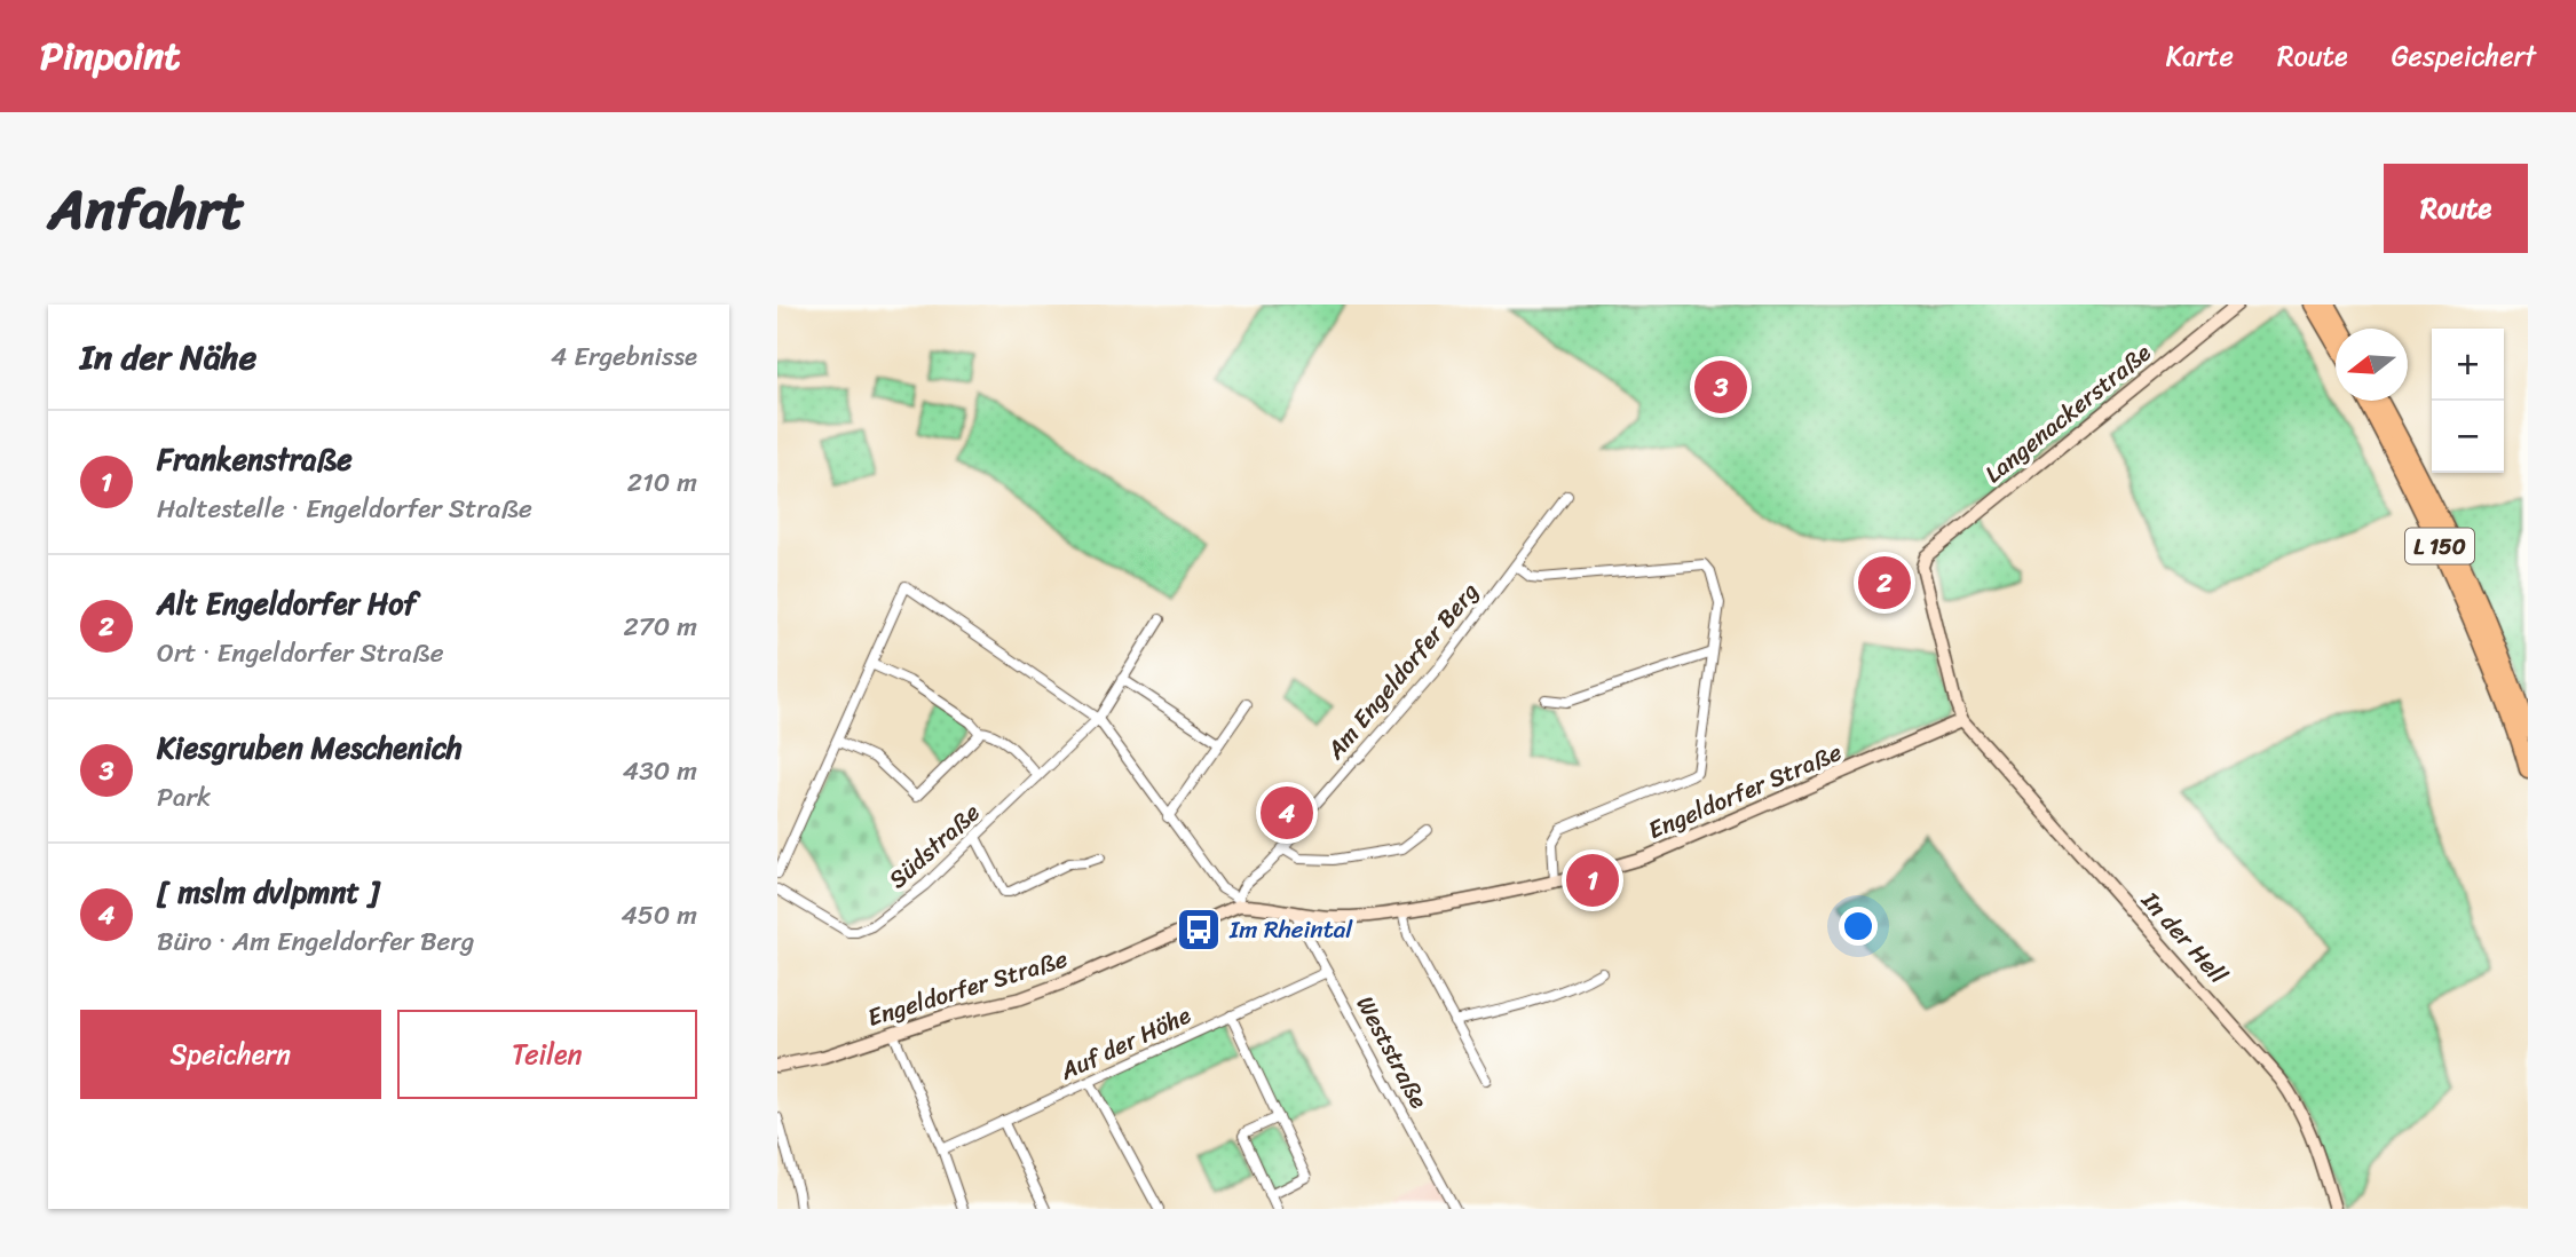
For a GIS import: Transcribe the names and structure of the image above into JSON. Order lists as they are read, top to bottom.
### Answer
{
  "streets": {
    "highway": ["L 150"],
    "street": [
      "Langenackerstraße",
      "Am Engeldorfer Berg",
      "Engeldorfer Straße",
      "Südstraße",
      "In der Hell",
      "Auf der Höhe",
      "Weststraße"
    ]
  },
  "crossings": [
    ["Langenackerstraße", "Engeldorfer Straße"],
    ["Langenackerstraße", "In der Hell"],
    ["Am Engeldorfer Berg", "Engeldorfer Straße"],
    ["Engeldorfer Straße", "In der Hell"],
    ["Engeldorfer Straße", "Weststraße"],
    ["Auf der Höhe", "Weststraße"]
  ],
  "places": {
    "bus stop": ["Im Rheintal"]
  },
  "north": "left",
  "page": {
    "header": "Pinpoint",
    "nav": ["Karte", "Route", "Gespeichert"],
    "title": "Anfahrt",
    "buttons": [
      "Route",
      ["Speichern", "Teilen"]
    ],
    "heading": ["In der Nähe", "4 Ergebnisse"],
    "map_buttons": ["+", "−"],
    "pins": [
      "3",
      "2",
      "4",
      "1"
    ],
    "list": [
      {
        "mark": "1",
        "name": "Frankenstraße",
        "note": "Haltestelle · Engeldorfer Straße",
        "value": "210 m"
      },
      {
        "mark": "2",
        "name": "Alt Engeldorfer Hof",
        "note": "Ort · Engeldorfer Straße",
        "value": "270 m"
      },
      {
        "mark": "3",
        "name": "Kiesgruben Meschenich",
        "note": "Park",
        "value": "430 m"
      },
      {
        "mark": "4",
        "name": "[ mslm dvlpmnt ]",
        "note": "Büro · Am Engeldorfer Berg",
        "value": "450 m"
      }
    ]
  }
}
